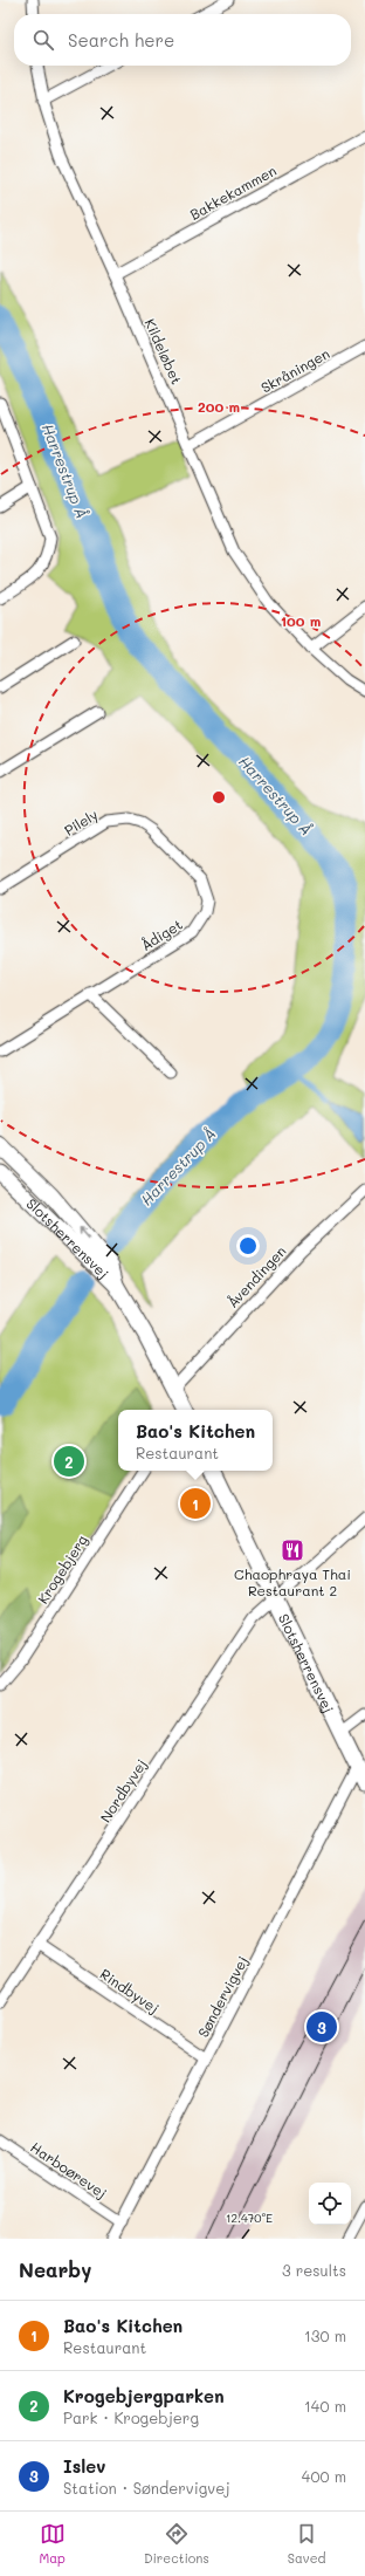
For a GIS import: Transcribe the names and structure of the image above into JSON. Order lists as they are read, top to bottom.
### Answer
{
  "streets": {
    "street": [
      "Bakkekammen",
      "Kildeløbet",
      "Skråningen",
      "Pilely",
      "Ådiget",
      "Slotsherrensvej",
      "Åvendingen",
      "Krogebjerg",
      "Nordbyvej",
      "Rindbyvej",
      "Søndervigvej",
      "Harboørevej"
    ]
  },
  "crossings": [
    ["Bakkekammen", "Kildeløbet"],
    ["Kildeløbet", "Skråningen"],
    ["Pilely", "Ådiget"],
    ["Slotsherrensvej", "Åvendingen"],
    ["Slotsherrensvej", "Nordbyvej"],
    ["Slotsherrensvej", "Søndervigvej"],
    ["Nordbyvej", "Rindbyvej"],
    ["Rindbyvej", "Søndervigvej"],
    ["Søndervigvej", "Harboørevej"]
  ],
  "water": ["Harrestrup Å"],
  "places": {
    "restaurant": ["Chaophraya Thai Restaurant 2"]
  },
  "page": {
    "search": "Search here",
    "popup": ["Bao's Kitchen", "Restaurant"],
    "pins": ["2", "1", "3"],
    "heading": ["Nearby", "3 results"],
    "list": [
      {
        "mark": "1",
        "name": "Bao's Kitchen",
        "note": "Restaurant",
        "value": "130 m"
      },
      {
        "mark": "2",
        "name": "Krogebjergparken",
        "note": "Park · Krogebjerg",
        "value": "140 m"
      },
      {
        "mark": "3",
        "name": "Islev",
        "note": "Station · Søndervigvej",
        "value": "400 m"
      }
    ],
    "nav": ["Map", "Directions", "Saved"]
  },
  "coordinates": ["12.470°E"],
  "rings": ["200 m", "100 m"]
}
